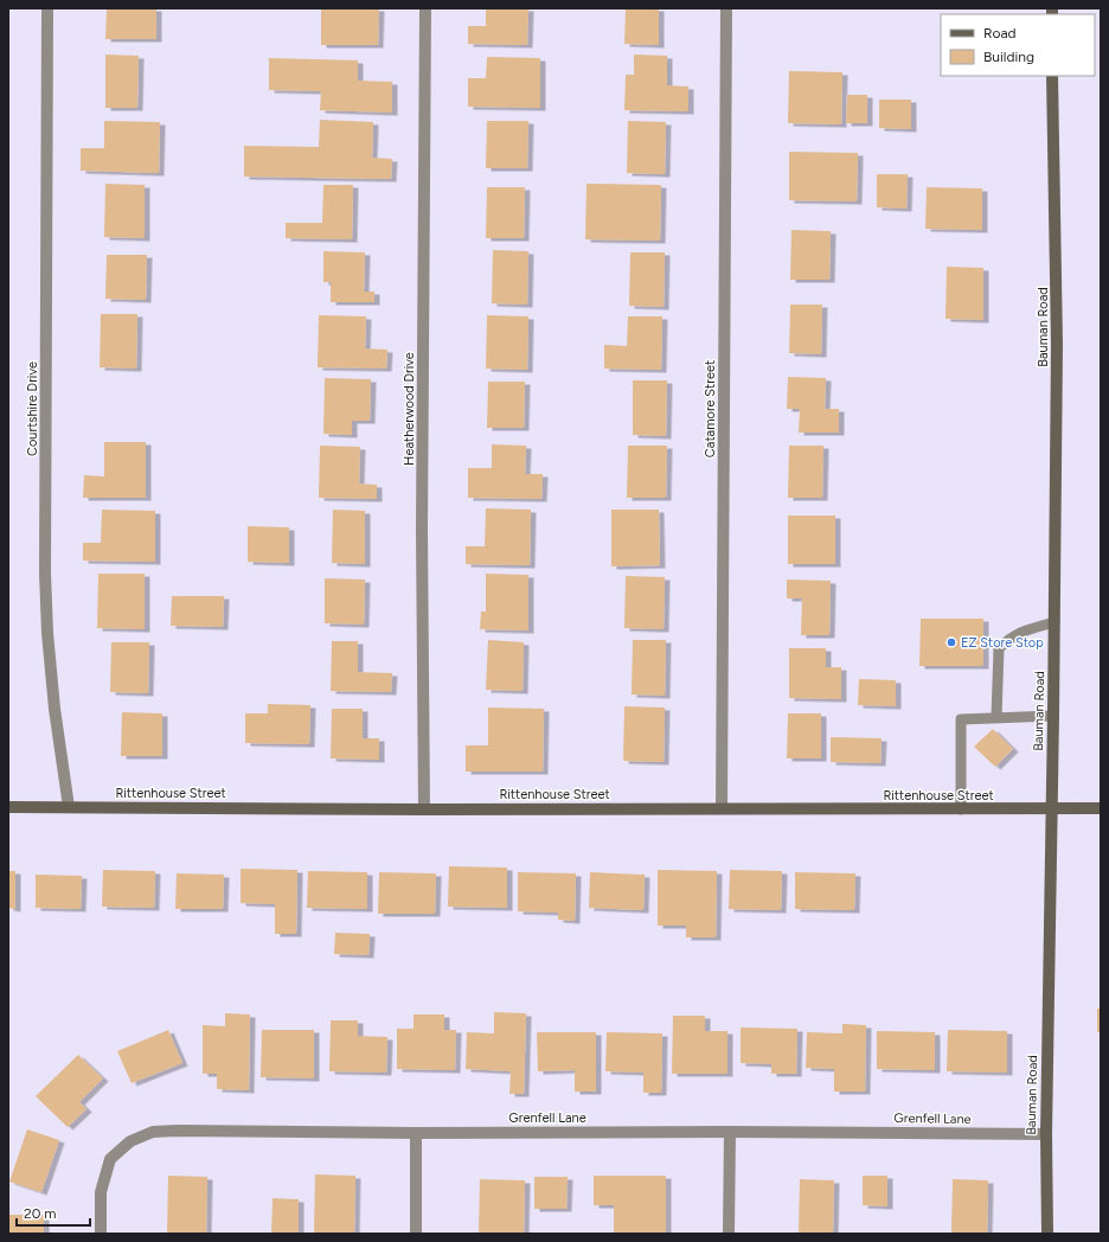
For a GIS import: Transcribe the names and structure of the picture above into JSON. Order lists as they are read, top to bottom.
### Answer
{
  "streets": {
    "street": [
      "Bauman Road",
      "Courtshire Drive",
      "Heatherwood Drive",
      "Catamore Street",
      "Rittenhouse Street",
      "Grenfell Lane"
    ]
  },
  "crossings": [
    ["Bauman Road", "Rittenhouse Street"],
    ["Bauman Road", "Grenfell Lane"],
    ["Courtshire Drive", "Rittenhouse Street"],
    ["Heatherwood Drive", "Rittenhouse Street"],
    ["Catamore Street", "Rittenhouse Street"]
  ],
  "places": ["EZ Store Stop"],
  "legend": ["Road", "Building"],
  "scale_bar": "20 m"
}
